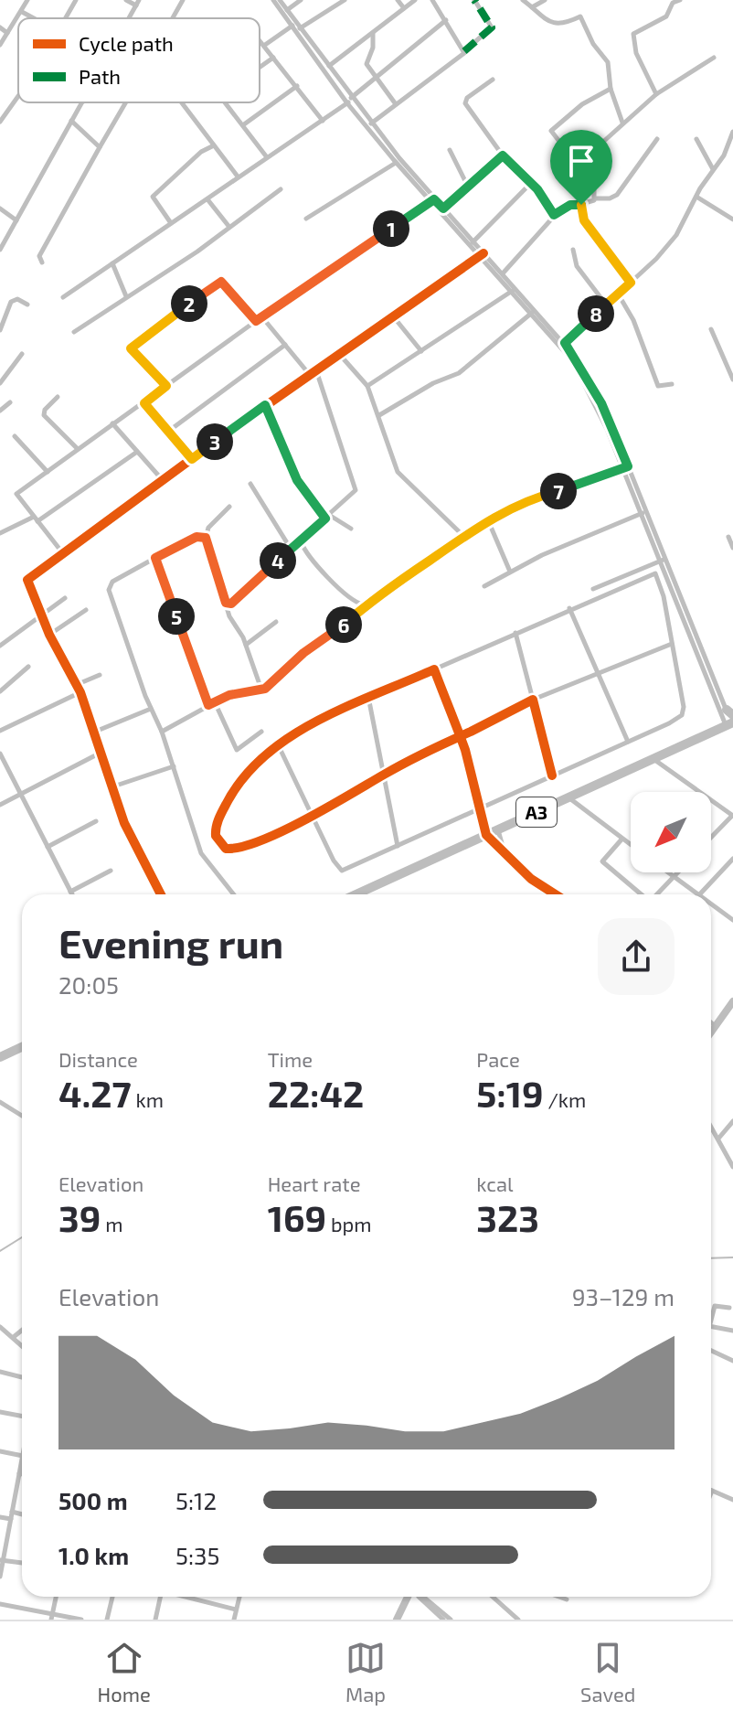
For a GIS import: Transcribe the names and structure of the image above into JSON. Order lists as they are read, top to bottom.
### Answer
{
  "streets": {
    "highway": ["A3"]
  },
  "legend": ["Cycle path", "Path"],
  "north": "bottom left",
  "page": {
    "pins": [
      "1",
      "2",
      "8",
      "3",
      "7",
      "4",
      "5",
      "6"
    ],
    "heading": ["Evening run", "20:05"],
    "stats": [
      ["Distance", "4.27 km"],
      ["Time", "22:42"],
      ["Pace", "5:19 /km"],
      ["Elevation", "39 m"],
      ["Heart rate", "169 bpm"],
      ["kcal", "323"]
    ],
    "chart": ["Elevation", "93–129 m"],
    "list": [
      {
        "name": "500 m",
        "note": "5:12"
      },
      {
        "name": "1.0 km",
        "note": "5:35"
      }
    ],
    "tabs": ["Home", "Map", "Saved"]
  }
}
